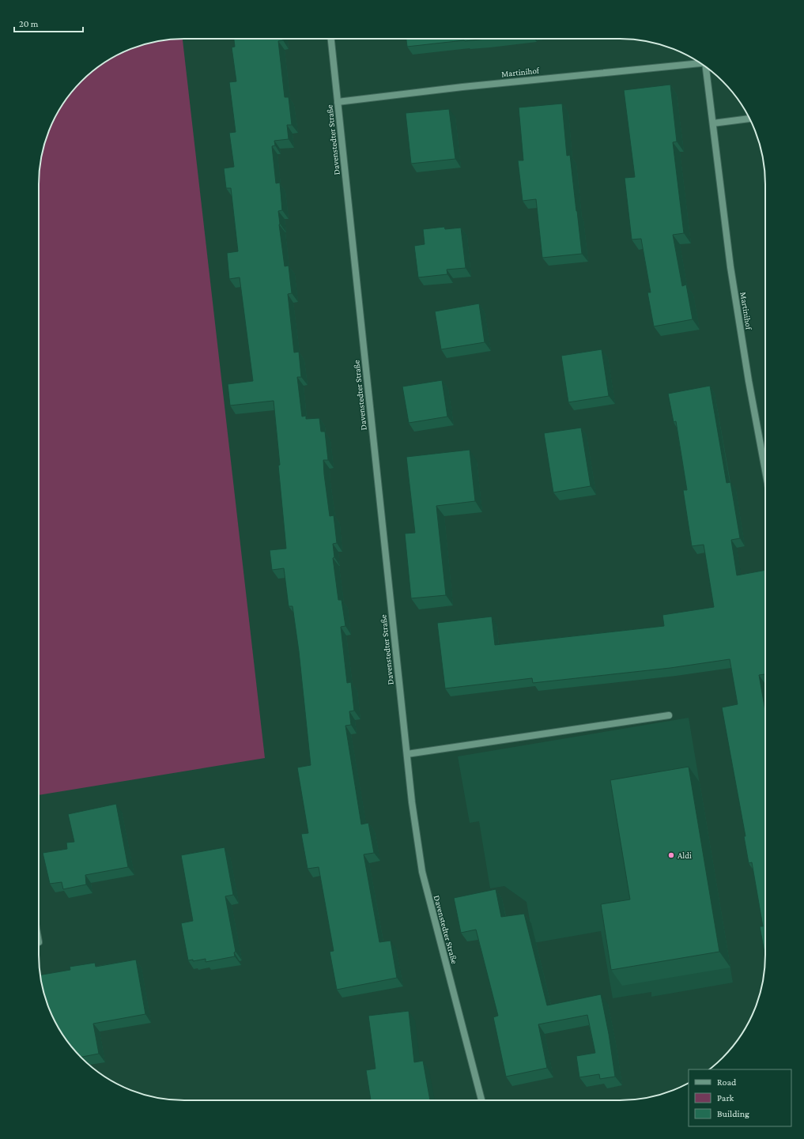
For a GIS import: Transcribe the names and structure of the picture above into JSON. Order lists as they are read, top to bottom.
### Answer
{
  "streets": {
    "street": ["Martinihof", "Davenstedter Straße"]
  },
  "crossings": [
    ["Martinihof", "Davenstedter Straße"]
  ],
  "places": ["Aldi"],
  "legend": ["Road", "Park", "Building"],
  "scale_bar": "20 m"
}
